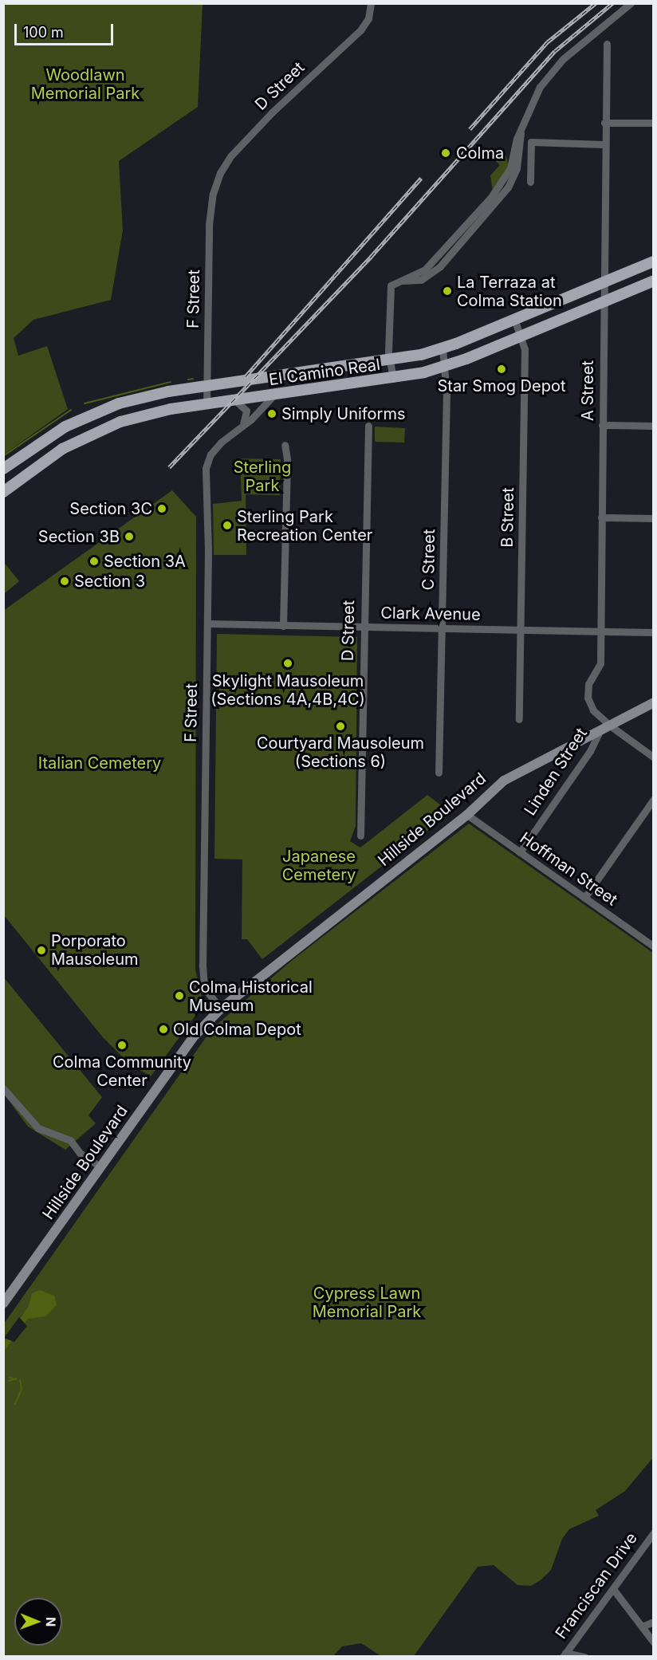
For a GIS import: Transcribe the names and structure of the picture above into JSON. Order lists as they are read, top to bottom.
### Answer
{
  "streets": {
    "main road": ["El Camino Real", "Hillside Boulevard"],
    "street": [
      "D Street",
      "F Street",
      "A Street",
      "B Street",
      "C Street",
      "Clark Avenue",
      "Linden Street",
      "Hoffman Street",
      "Franciscan Drive"
    ]
  },
  "crossings": [
    ["D Street", "F Street"],
    ["D Street", "Clark Avenue"],
    ["F Street", "El Camino Real"],
    ["F Street", "Clark Avenue"],
    ["F Street", "Hillside Boulevard"],
    ["El Camino Real", "A Street"],
    ["El Camino Real", "B Street"],
    ["El Camino Real", "C Street"],
    ["A Street", "Clark Avenue"],
    ["A Street", "Hillside Boulevard"],
    ["B Street", "Clark Avenue"],
    ["C Street", "Clark Avenue"],
    ["Linden Street", "Hillside Boulevard"],
    ["Linden Street", "Hoffman Street"],
    ["Hillside Boulevard", "Hoffman Street"]
  ],
  "parks": [
    "Woodlawn Memorial Park",
    "Sterling Park",
    "Italian Cemetery",
    "Japanese Cemetery",
    "Cypress Lawn Memorial Park"
  ],
  "places": [
    "Colma",
    "La Terraza at Colma Station",
    "Star Smog Depot",
    "Simply Uniforms",
    "Section 3C",
    "Sterling Park Recreation Center",
    "Section 3B",
    "Section 3A",
    "Section 3",
    "Skylight Mausoleum (Sections 4A,4B,4C)",
    "Courtyard Mausoleum (Sections 6)",
    "Porporato Mausoleum",
    "Colma Historical Museum",
    "Old Colma Depot",
    "Colma Community Center"
  ],
  "scale_bar": "100 m",
  "north": "right"
}
